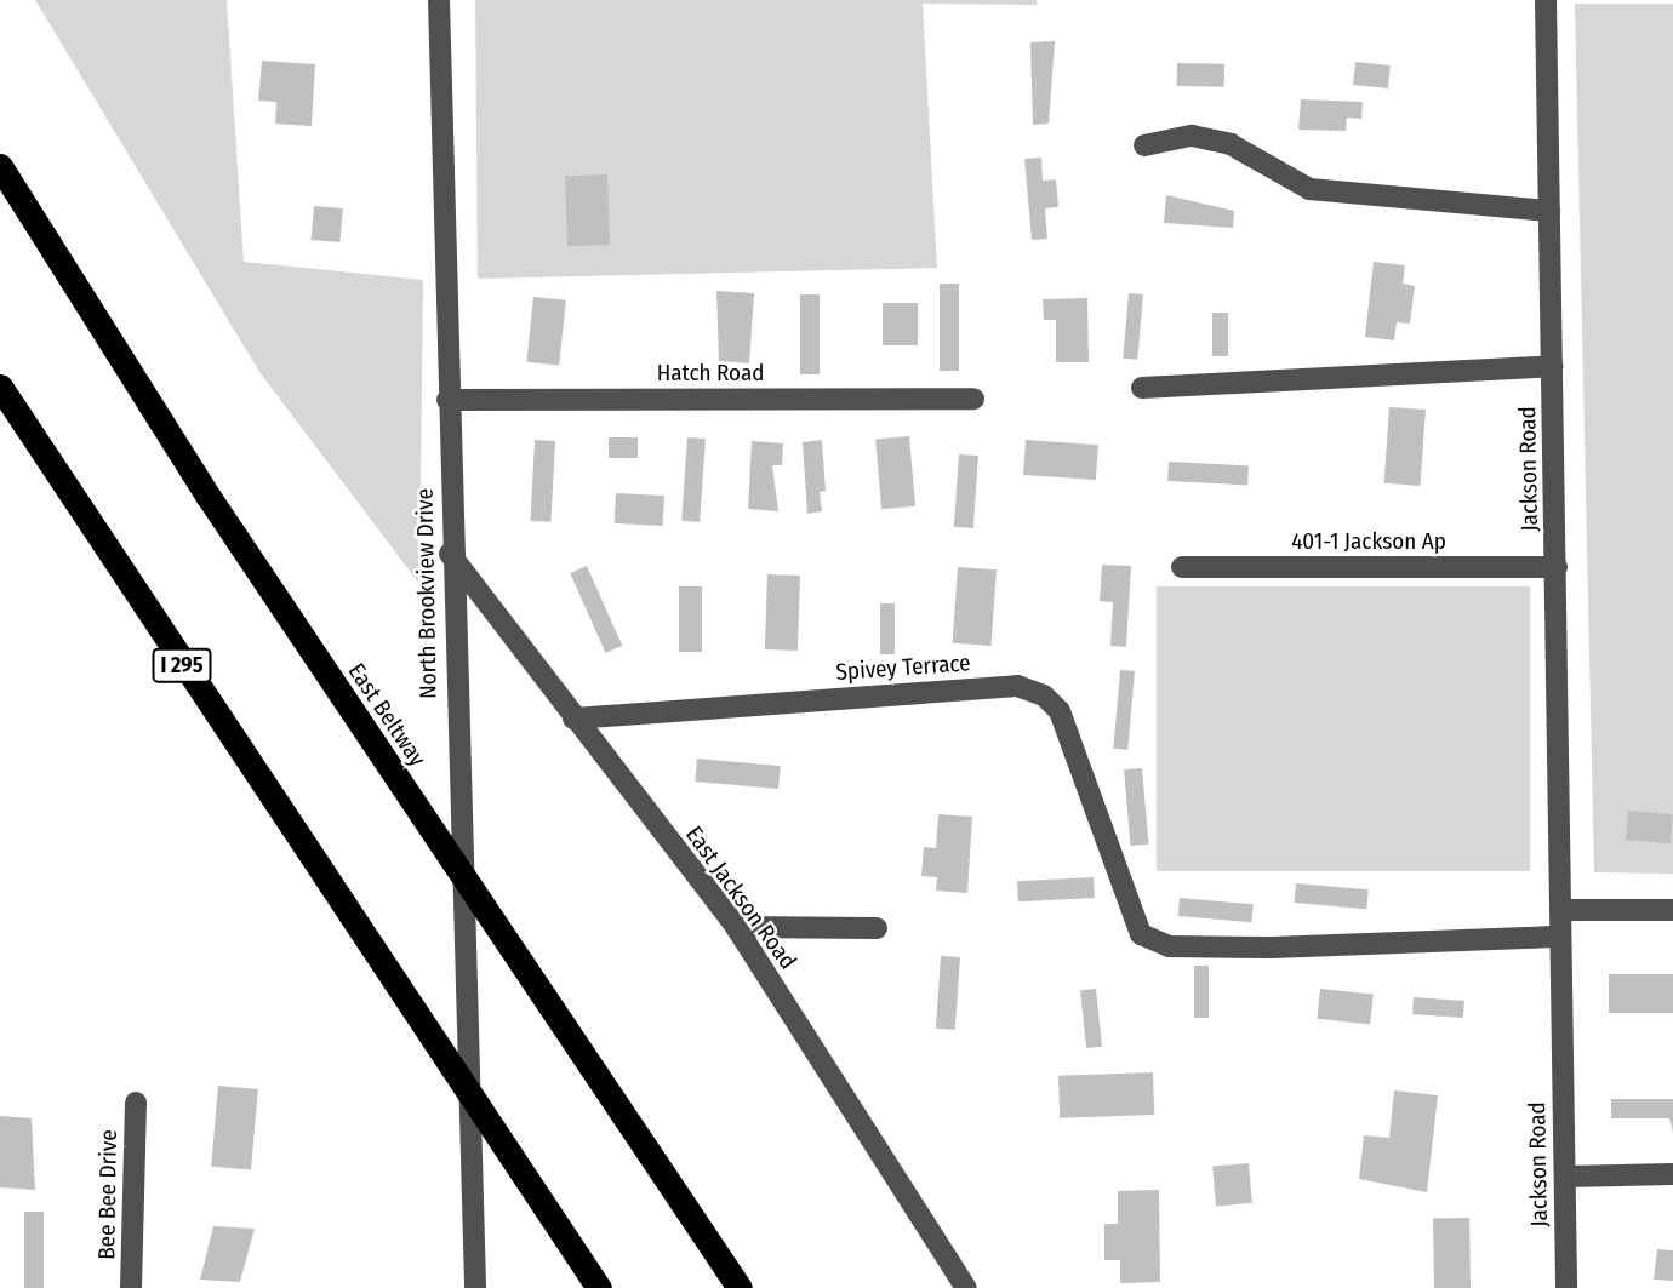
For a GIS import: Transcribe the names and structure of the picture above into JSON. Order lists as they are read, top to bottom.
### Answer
{
  "streets": {
    "highway": ["I 295", "East Beltway"],
    "street": [
      "Hatch Road",
      "Jackson Road",
      "401-1 Jackson Ap",
      "North Brookview Drive",
      "Spivey Terrace",
      "East Jackson Road",
      "Bee Bee Drive"
    ]
  },
  "crossings": [
    ["Hatch Road", "North Brookview Drive"],
    ["Jackson Road", "401-1 Jackson Ap"],
    ["Jackson Road", "Spivey Terrace"],
    ["North Brookview Drive", "East Jackson Road"],
    ["Spivey Terrace", "East Jackson Road"]
  ]
}
